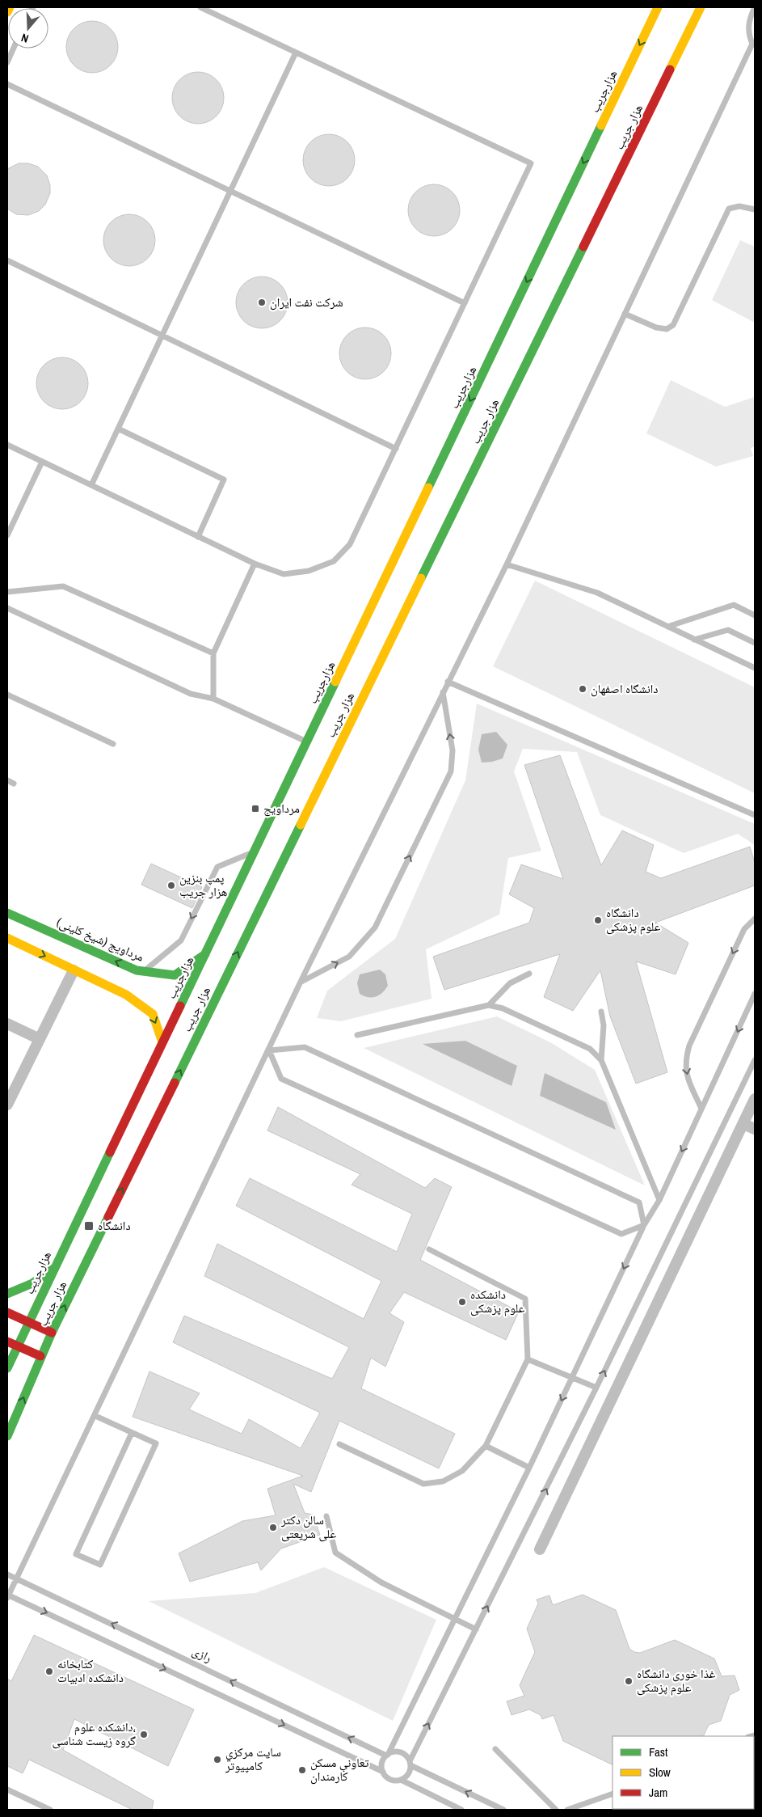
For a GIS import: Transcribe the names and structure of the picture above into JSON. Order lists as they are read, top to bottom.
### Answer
{
  "streets": {
    "main road": ["هزارجریب", "هزار جریب", "مرداویج (شیخ کلینی)"],
    "lane": ["رازی"]
  },
  "crossings": [
    ["هزارجریب", "مرداویج (شیخ کلینی)"]
  ],
  "one_way": ["هزارجریب", "هزار جریب"],
  "places": {
    "other": [
      "شرکت نفت ایران",
      "دانشگاه اصفهان",
      "پمپ بنزین هزار جریب",
      "دانشگاه علوم پزشکی",
      "دانشکده علوم پزشکی",
      "سالن دکتر علی شریعتی",
      "کتابخانه دانشکده ادبيات",
      "غذا خوری دانشگاه علوم پزشکی",
      "دانشکده علوم، گروه زیست شناسی",
      "سايت مرکزي کامپيوتر",
      "تعاوني مسکن کارمندان"
    ],
    "transit": ["مرداویج", "دانشگاه"]
  },
  "legend": ["Fast", "Slow", "Jam"],
  "north": "bottom"
}
